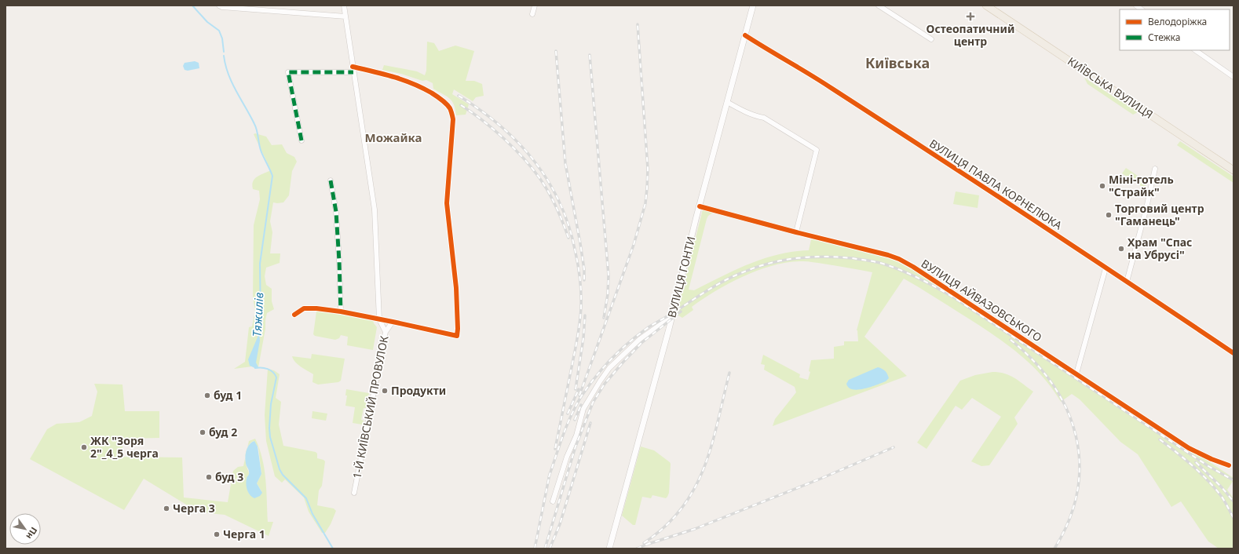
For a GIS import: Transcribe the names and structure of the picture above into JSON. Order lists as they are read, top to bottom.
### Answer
{
  "streets": {
    "main road": ["КИЇВСЬКА ВУЛИЦЯ"],
    "street": [
      "ВУЛИЦЯ ПАВЛА КОРНЕЛЮКА",
      "ВУЛИЦЯ ГОНТИ",
      "ВУЛИЦЯ АЙВАЗОВСЬКОГО",
      "1-Й КИЇВСЬКИЙ ПРОВУЛОК"
    ]
  },
  "crossings": [
    ["ВУЛИЦЯ ПАВЛА КОРНЕЛЮКА", "ВУЛИЦЯ ГОНТИ"],
    ["ВУЛИЦЯ ГОНТИ", "ВУЛИЦЯ АЙВАЗОВСЬКОГО"]
  ],
  "districts": ["Київська", "Можайка"],
  "water": ["Тяжилів"],
  "places": {
    "health": ["Остеопатичний центр"],
    "other": [
      "Міні-готель \"Страйк\"",
      "Торговий центр \"Гаманець\"",
      "Храм \"Спас на Убрусі\"",
      "Продукти",
      "буд 1",
      "буд 2",
      "ЖК \"Зоря 2\"_4_5 черга",
      "буд 3",
      "Черга 3",
      "Черга 1"
    ]
  },
  "legend": ["Велодоріжка", "Стежка"],
  "north": "bottom right"
}
